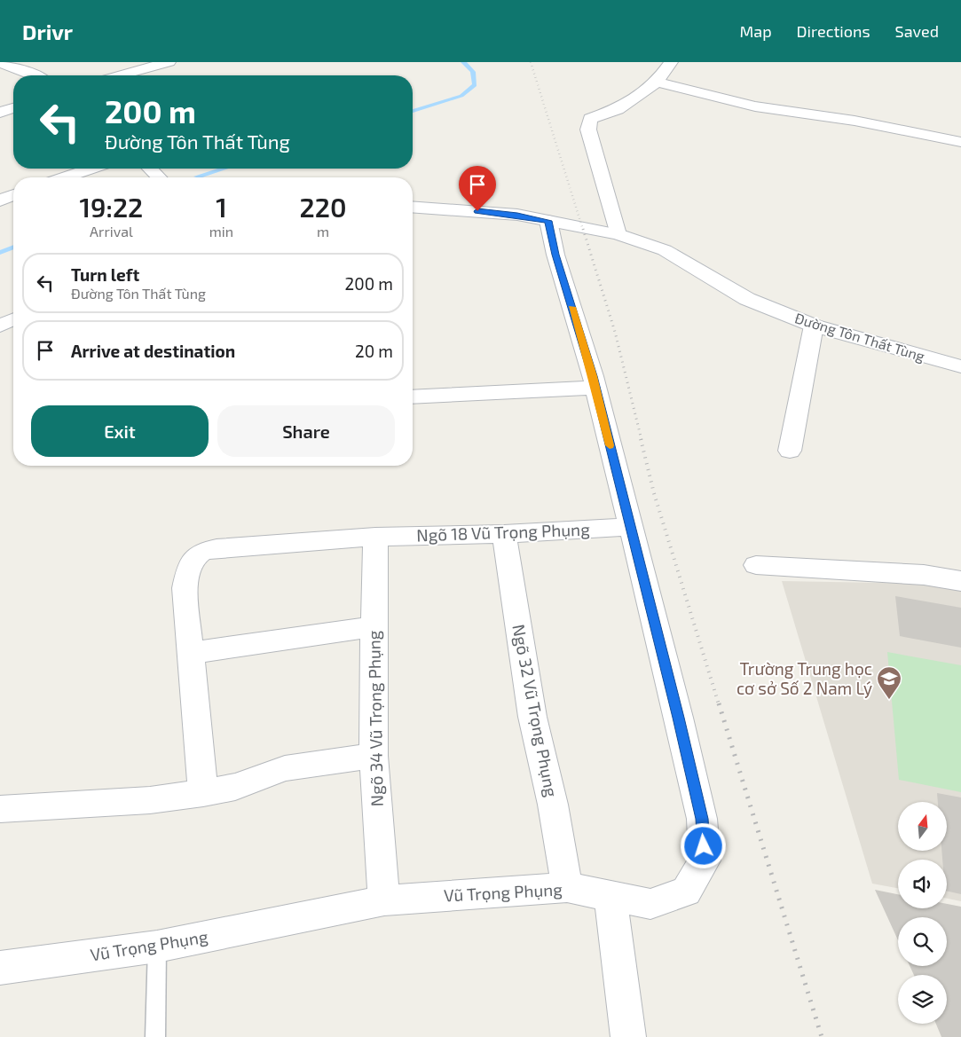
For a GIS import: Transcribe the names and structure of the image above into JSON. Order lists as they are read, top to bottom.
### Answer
{
  "streets": {
    "street": [
      "Đường Tôn Thất Tùng",
      "Ngõ 18 Vũ Trọng Phụng",
      "Ngõ 32 Vũ Trọng Phụng",
      "Ngõ 34 Vũ Trọng Phụng",
      "Vũ Trọng Phụng"
    ]
  },
  "crossings": [
    ["Đường Tôn Thất Tùng", "Vũ Trọng Phụng"],
    ["Ngõ 18 Vũ Trọng Phụng", "Ngõ 32 Vũ Trọng Phụng"],
    ["Ngõ 18 Vũ Trọng Phụng", "Ngõ 34 Vũ Trọng Phụng"],
    ["Ngõ 18 Vũ Trọng Phụng", "Vũ Trọng Phụng"],
    ["Ngõ 32 Vũ Trọng Phụng", "Vũ Trọng Phụng"],
    ["Ngõ 34 Vũ Trọng Phụng", "Vũ Trọng Phụng"]
  ],
  "places": {
    "school or university": ["Trường Trung học cơ sở Số 2 Nam Lý"]
  },
  "north": "top",
  "page": {
    "header": "Drivr",
    "nav": ["Map", "Directions", "Saved"],
    "turn": ["200 m", "Đường Tôn Thất Tùng"],
    "eta": [
      "19:22",
      "Arrival",
      "1",
      "min",
      "220",
      "m"
    ],
    "list": [
      {
        "name": "Turn left",
        "note": "Đường Tôn Thất Tùng",
        "value": "200 m"
      },
      {
        "name": "Arrive at destination",
        "value": "20 m"
      }
    ],
    "buttons": ["Exit", "Share"]
  }
}
